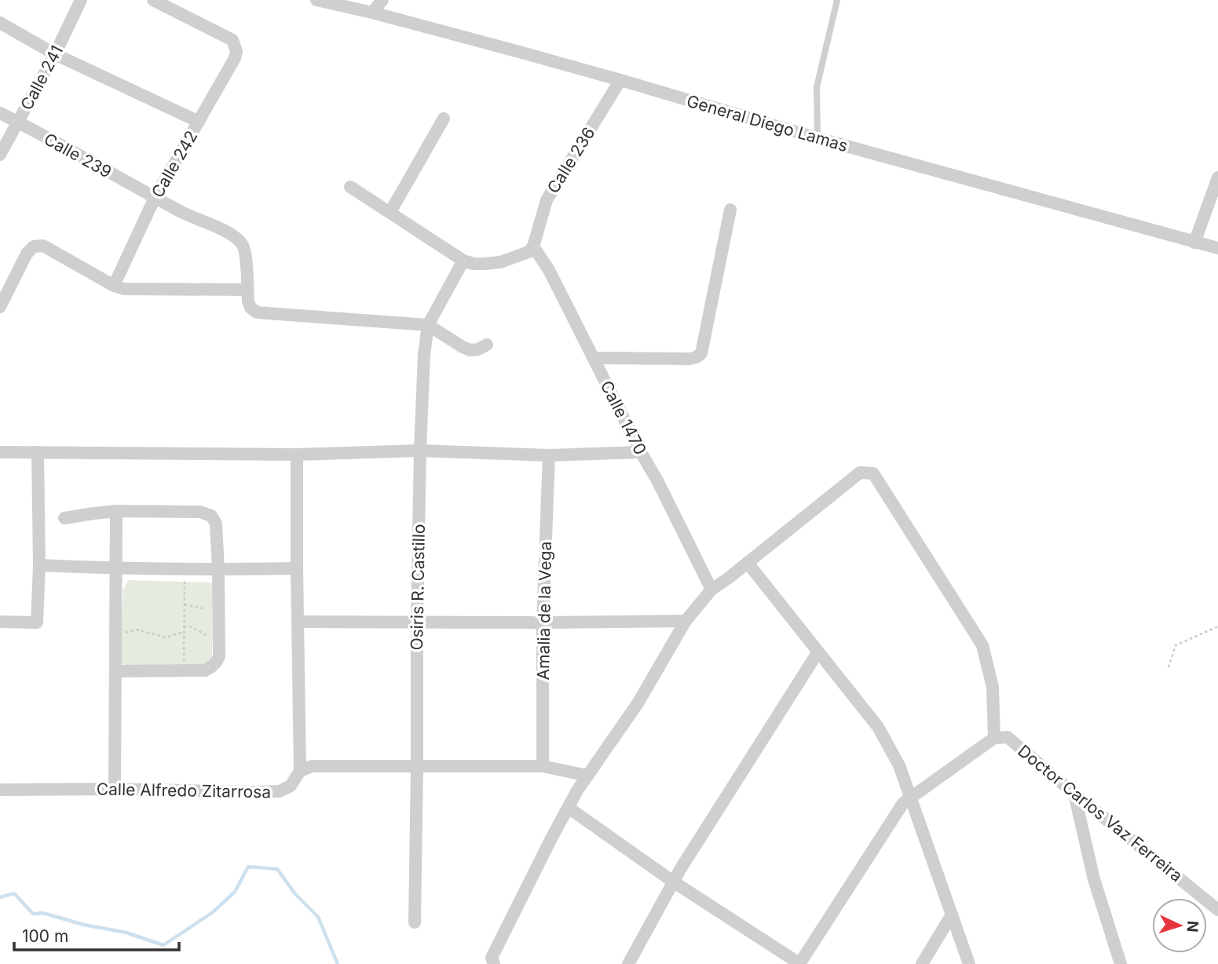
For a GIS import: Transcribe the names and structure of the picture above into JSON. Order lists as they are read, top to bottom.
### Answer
{
  "streets": {
    "street": [
      "Calle 241",
      "General Diego Lamas",
      "Calle 239",
      "Calle 236",
      "Calle 242",
      "Calle 1470",
      "Osiris R. Castillo",
      "Amalia de la Vega",
      "Calle Alfredo Zitarrosa",
      "Doctor Carlos Vaz Ferreira"
    ]
  },
  "crossings": [
    ["Calle 241", "Calle 239"],
    ["General Diego Lamas", "Calle 236"],
    ["Calle 239", "Calle 242"],
    ["Calle 236", "Calle 1470"]
  ],
  "scale_bar": "100 m",
  "north": "right"
}
